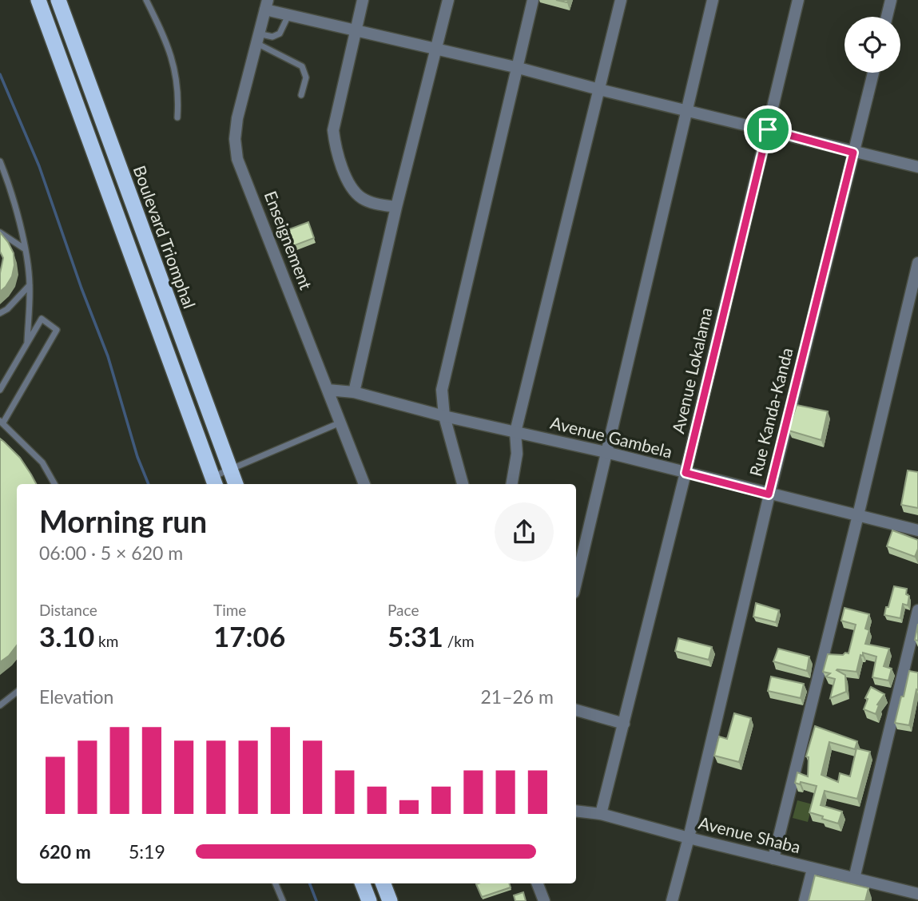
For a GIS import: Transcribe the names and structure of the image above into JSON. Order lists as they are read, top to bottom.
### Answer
{
  "streets": {
    "highway": ["Boulevard Triomphal"],
    "street": [
      "Enseignement",
      "Avenue Lokalama",
      "Rue Kanda-Kanda",
      "Avenue Gambela",
      "Avenue Shaba"
    ]
  },
  "crossings": [
    ["Enseignement", "Avenue Gambela"],
    ["Avenue Lokalama", "Avenue Gambela"],
    ["Avenue Lokalama", "Avenue Shaba"],
    ["Rue Kanda-Kanda", "Avenue Gambela"],
    ["Rue Kanda-Kanda", "Avenue Shaba"]
  ],
  "page": {
    "heading": ["Morning run", "06:00 · 5 × 620 m"],
    "stats": [
      ["Distance", "3.10 km"],
      ["Time", "17:06"],
      ["Pace", "5:31 /km"]
    ],
    "chart": ["Elevation", "21–26 m"],
    "list": [
      {
        "name": "620 m",
        "note": "5:19"
      }
    ]
  }
}
